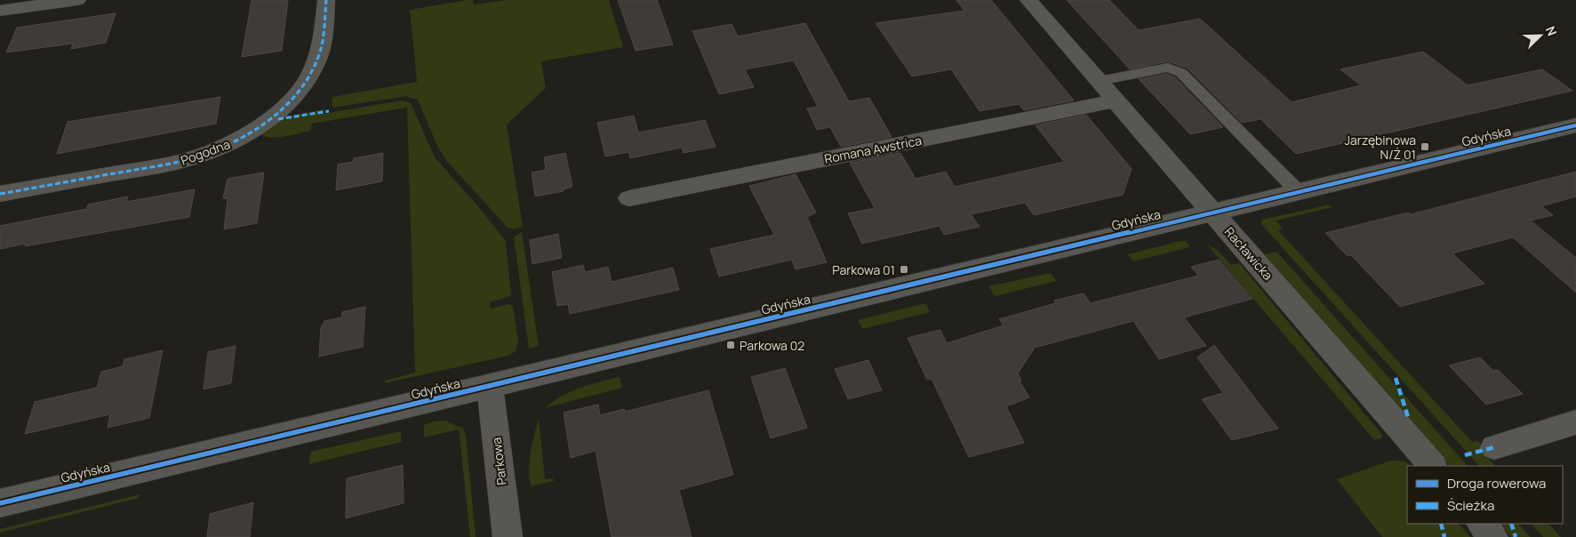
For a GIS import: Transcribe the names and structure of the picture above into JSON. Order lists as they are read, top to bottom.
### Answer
{
  "streets": {
    "street": [
      "Gdyńska",
      "Romana Awstrica",
      "Pogodna",
      "Racławicka",
      "Parkowa"
    ]
  },
  "crossings": [
    ["Gdyńska", "Racławicka"],
    ["Gdyńska", "Parkowa"],
    ["Romana Awstrica", "Racławicka"]
  ],
  "places": {
    "transit": ["Jarzębinowa N/Ż 01", "Parkowa 01", "Parkowa 02"]
  },
  "legend": ["Droga rowerowa", "Ścieżka"],
  "north": "top right"
}
